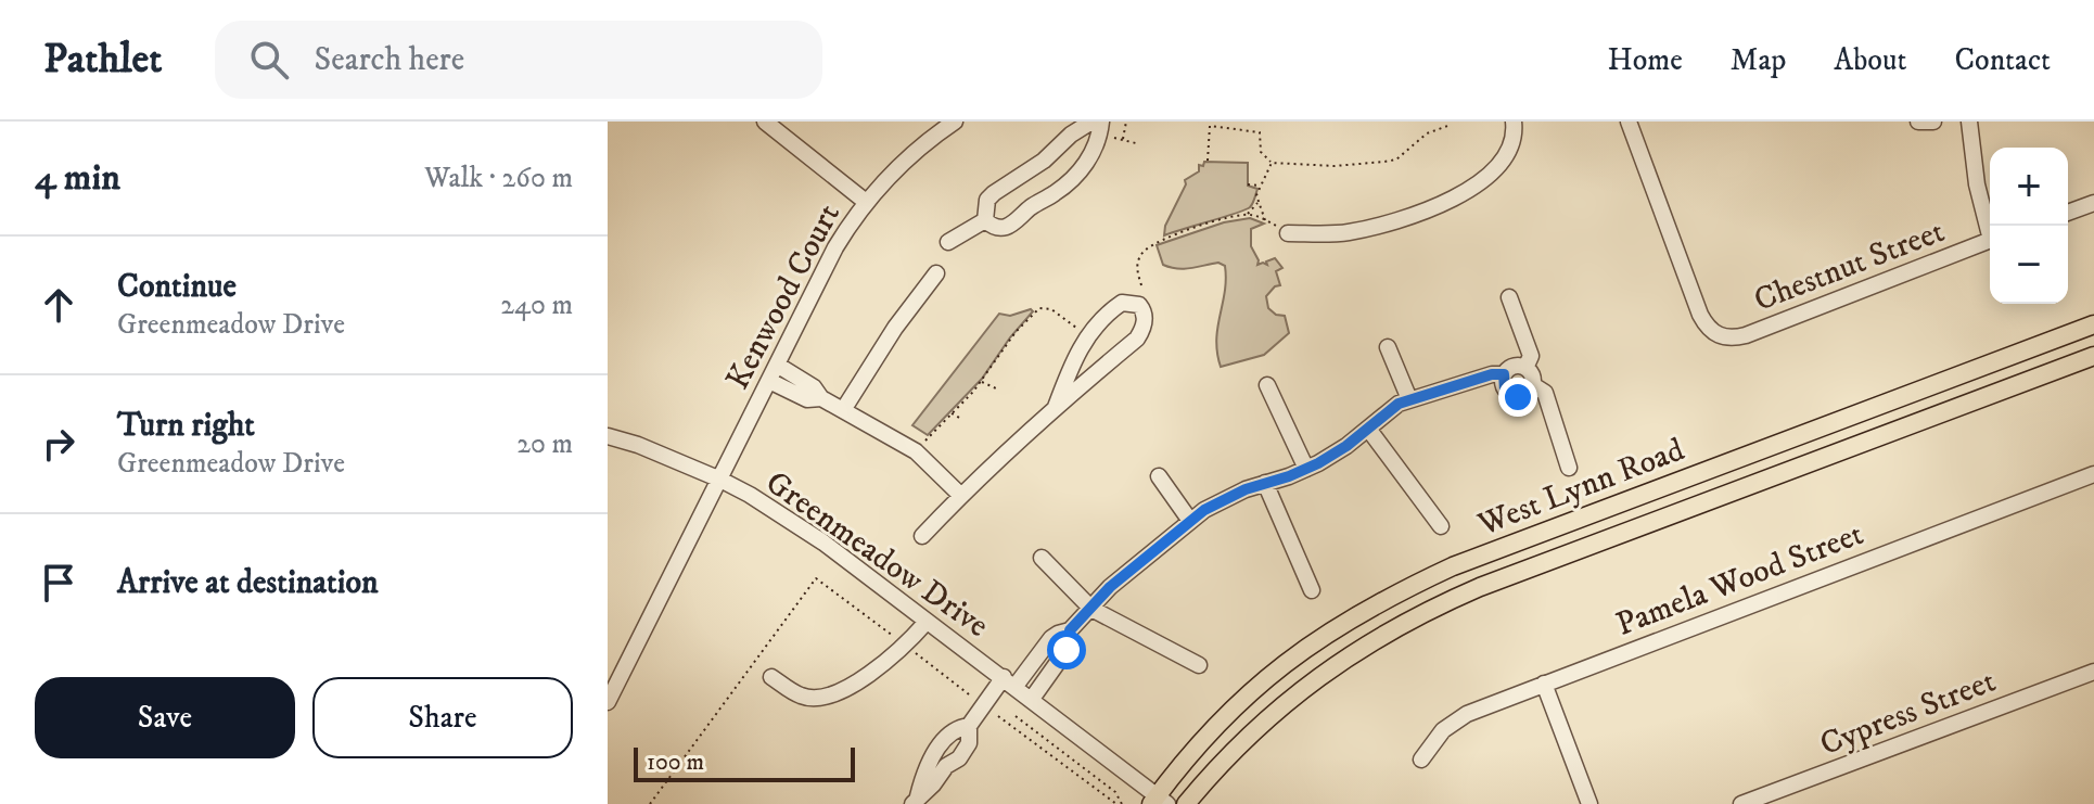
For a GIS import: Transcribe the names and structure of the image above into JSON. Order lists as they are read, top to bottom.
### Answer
{
  "streets": {
    "main road": ["West Lynn Road"],
    "street": [
      "Chestnut Street",
      "Kenwood Court",
      "Greenmeadow Drive",
      "Pamela Wood Street",
      "Cypress Street"
    ]
  },
  "crossings": [
    ["Kenwood Court", "Greenmeadow Drive"],
    ["West Lynn Road", "Greenmeadow Drive"]
  ],
  "scale_bar": "100 m",
  "page": {
    "header": "Pathlet",
    "search": "Search here",
    "nav": [
      "Home",
      "Map",
      "About",
      "Contact"
    ],
    "heading": ["4 min", "Walk · 260 m"],
    "map_buttons": ["+", "−"],
    "list": [
      ["Continue", "Greenmeadow Drive", "240 m"],
      ["Turn right", "Greenmeadow Drive", "20 m"],
      "Arrive at destination"
    ],
    "buttons": ["Save", "Share"],
    "scale": "100 m"
  }
}
